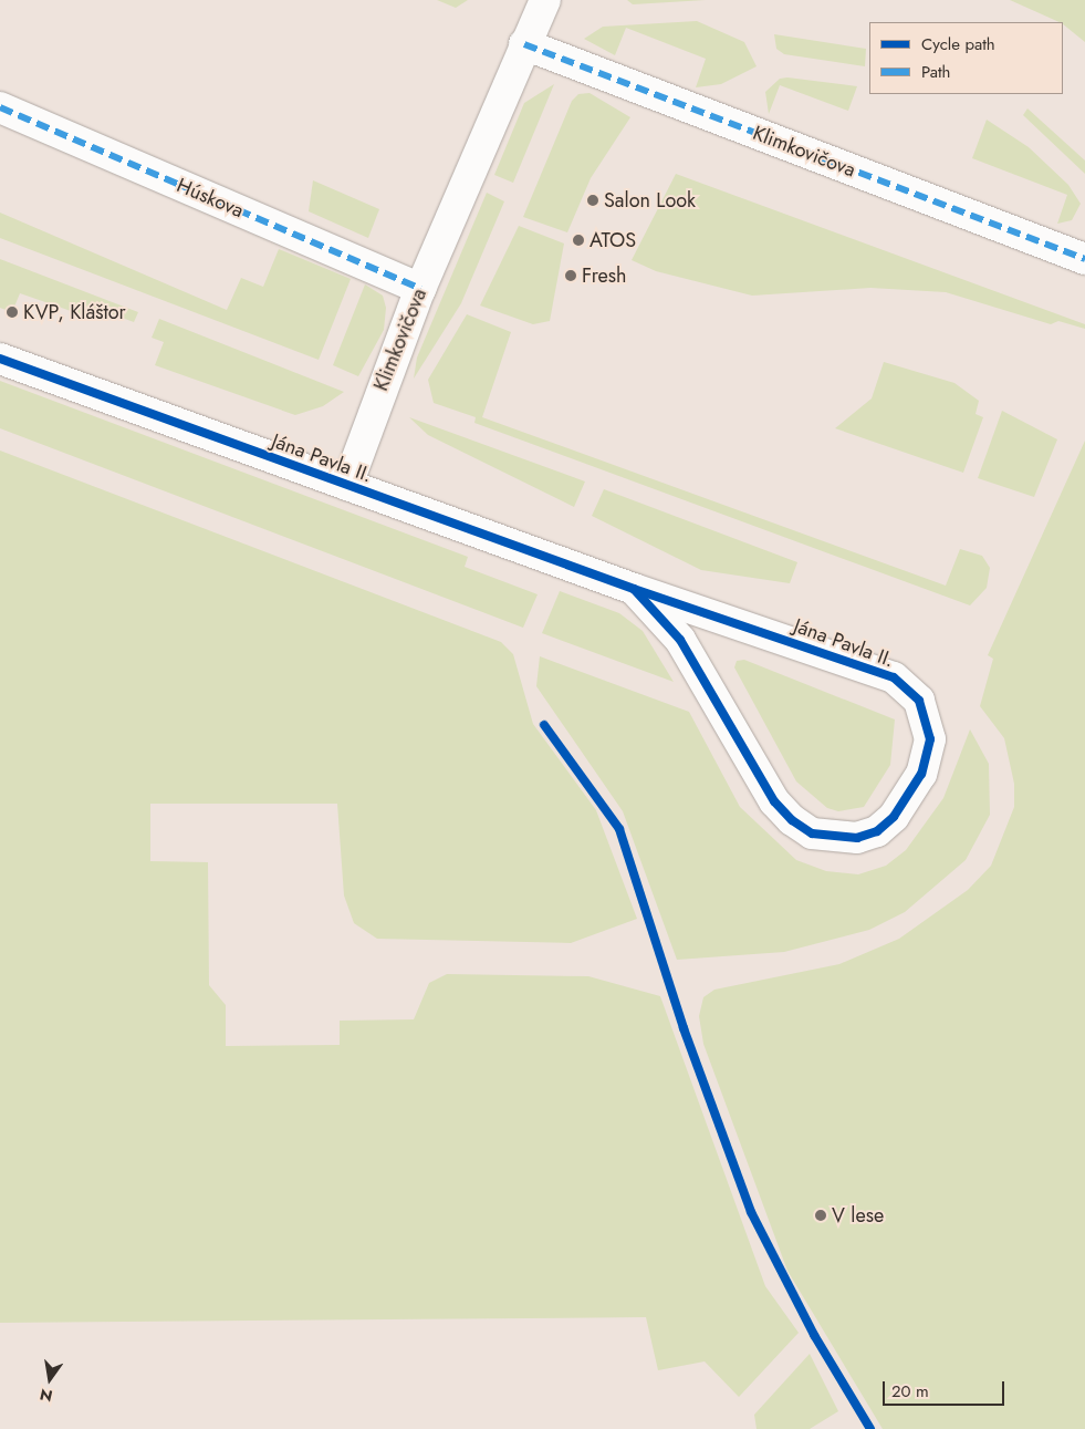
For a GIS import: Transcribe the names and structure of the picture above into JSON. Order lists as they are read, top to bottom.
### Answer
{
  "streets": {
    "street": ["Klimkovičova", "Húskova", "Jána Pavla II."]
  },
  "crossings": [
    ["Klimkovičova", "Húskova"],
    ["Klimkovičova", "Jána Pavla II."]
  ],
  "places": [
    "Salon Look",
    "ATOS",
    "Fresh",
    "KVP, Kláštor",
    "V lese"
  ],
  "legend": ["Cycle path", "Path"],
  "scale_bar": "20 m",
  "north": "bottom"
}
